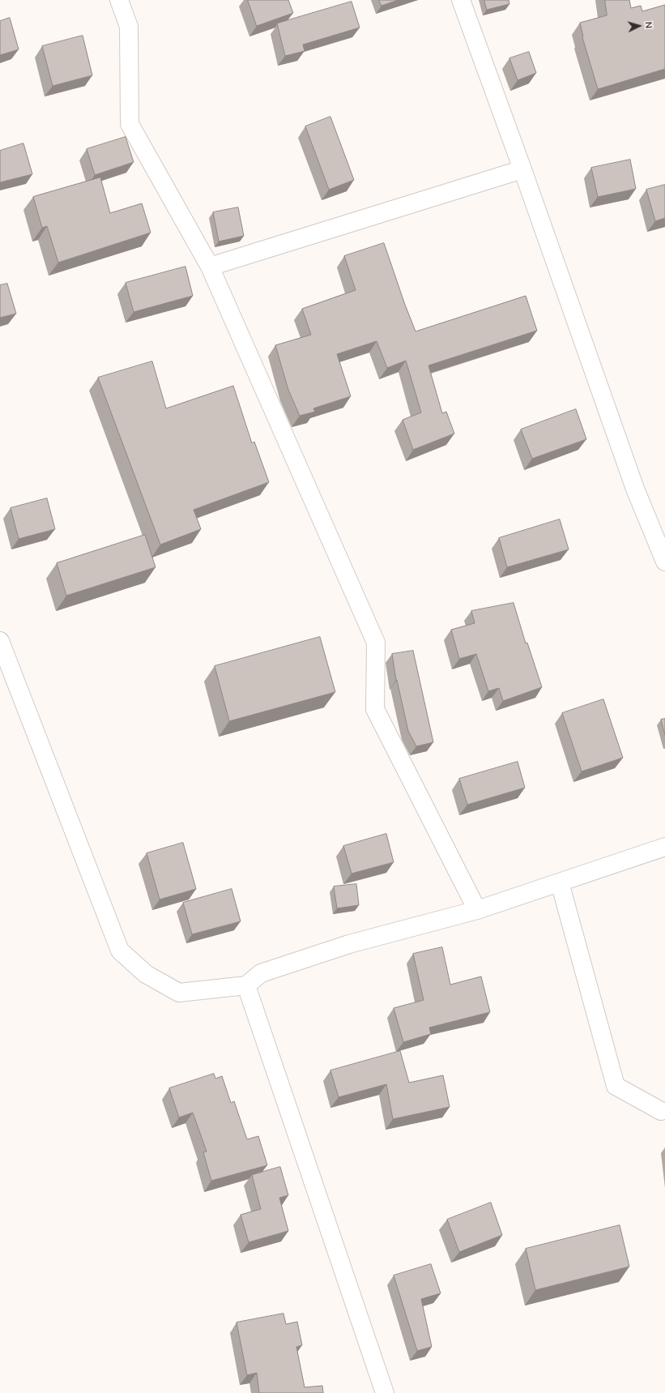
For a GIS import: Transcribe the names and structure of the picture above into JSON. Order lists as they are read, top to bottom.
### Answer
{
  "north": "right"
}
